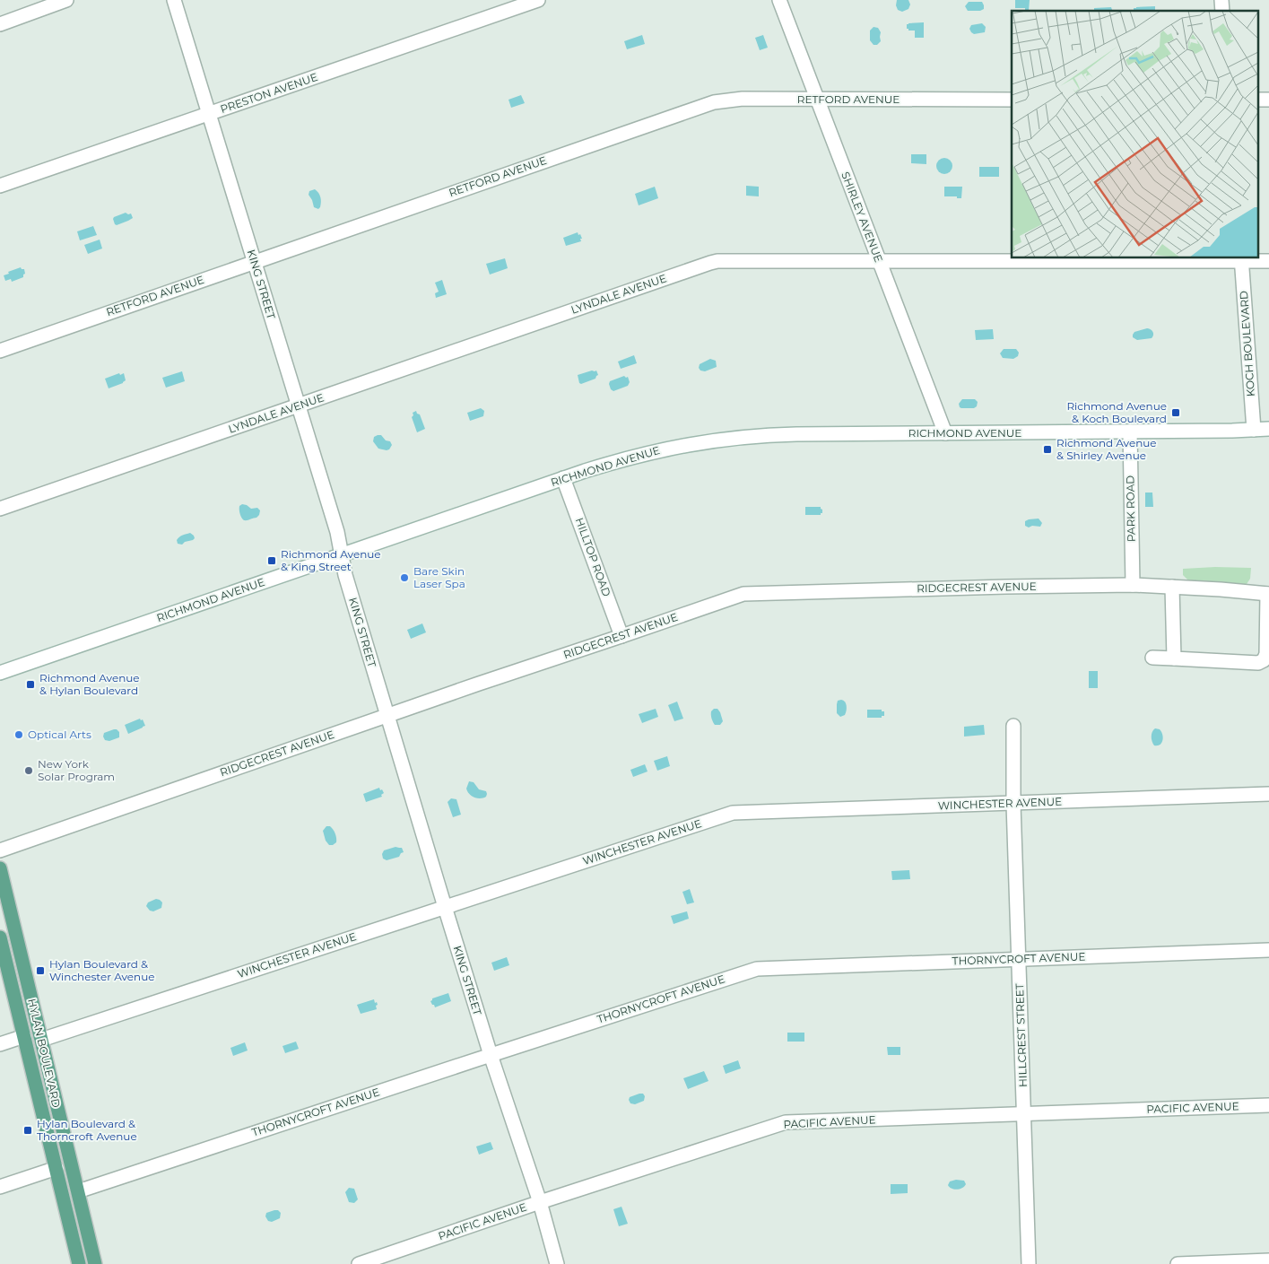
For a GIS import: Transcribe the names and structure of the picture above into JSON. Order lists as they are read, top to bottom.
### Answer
{
  "streets": {
    "main road": ["HYLAN BOULEVARD"],
    "street": [
      "PRESTON AVENUE",
      "RETFORD AVENUE",
      "SHIRLEY AVENUE",
      "KING STREET",
      "LYNDALE AVENUE",
      "KOCH BOULEVARD",
      "RICHMOND AVENUE",
      "PARK ROAD",
      "HILLTOP ROAD",
      "RIDGECREST AVENUE",
      "WINCHESTER AVENUE",
      "THORNYCROFT AVENUE",
      "HILLCREST STREET",
      "PACIFIC AVENUE"
    ]
  },
  "crossings": [
    ["PRESTON AVENUE", "KING STREET"],
    ["RETFORD AVENUE", "SHIRLEY AVENUE"],
    ["RETFORD AVENUE", "KING STREET"],
    ["SHIRLEY AVENUE", "LYNDALE AVENUE"],
    ["SHIRLEY AVENUE", "RICHMOND AVENUE"],
    ["KING STREET", "LYNDALE AVENUE"],
    ["KING STREET", "RICHMOND AVENUE"],
    ["KING STREET", "RIDGECREST AVENUE"],
    ["KING STREET", "WINCHESTER AVENUE"],
    ["KING STREET", "THORNYCROFT AVENUE"],
    ["KING STREET", "PACIFIC AVENUE"],
    ["LYNDALE AVENUE", "KOCH BOULEVARD"],
    ["KOCH BOULEVARD", "RICHMOND AVENUE"],
    ["RICHMOND AVENUE", "PARK ROAD"],
    ["RICHMOND AVENUE", "HILLTOP ROAD"],
    ["PARK ROAD", "RIDGECREST AVENUE"],
    ["HILLTOP ROAD", "RIDGECREST AVENUE"],
    ["WINCHESTER AVENUE", "HILLCREST STREET"],
    ["WINCHESTER AVENUE", "HYLAN BOULEVARD"],
    ["THORNYCROFT AVENUE", "HILLCREST STREET"],
    ["THORNYCROFT AVENUE", "HYLAN BOULEVARD"],
    ["HILLCREST STREET", "PACIFIC AVENUE"]
  ],
  "places": {
    "transit": [
      "Richmond Avenue & Koch Boulevard",
      "Richmond Avenue & Shirley Avenue",
      "Richmond Avenue & King Street",
      "Richmond Avenue & Hylan Boulevard",
      "Hylan Boulevard & Winchester Avenue",
      "Hylan Boulevard & Thorncroft Avenue"
    ],
    "other": ["Bare Skin Laser Spa", "Optical Arts", "New York Solar Program"]
  }
}
